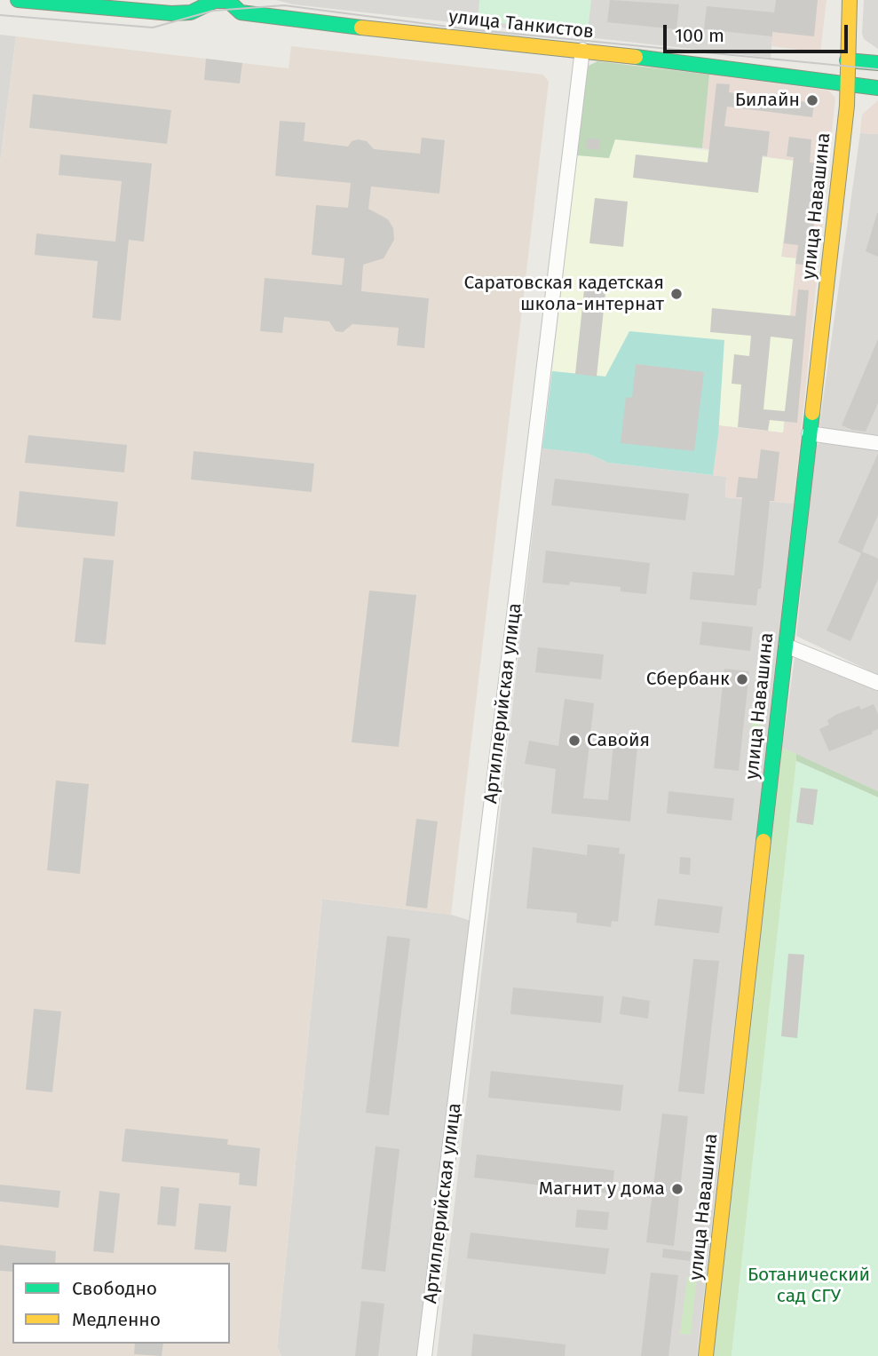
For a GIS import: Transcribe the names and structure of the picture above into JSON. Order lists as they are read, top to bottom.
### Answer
{
  "streets": {
    "main road": ["улица Танкистов", "улица Навашина"],
    "street": ["Артиллерийская улица"]
  },
  "crossings": [
    ["улица Танкистов", "улица Навашина"],
    ["улица Танкистов", "Артиллерийская улица"]
  ],
  "parks": ["Ботанический сад СГУ"],
  "places": [
    "Билайн",
    "Саратовская кадетская школа-интернат",
    "Сбербанк",
    "Савойя",
    "Магнит у дома"
  ],
  "legend": ["Свободно", "Медленно"],
  "scale_bar": "100 m"
}
